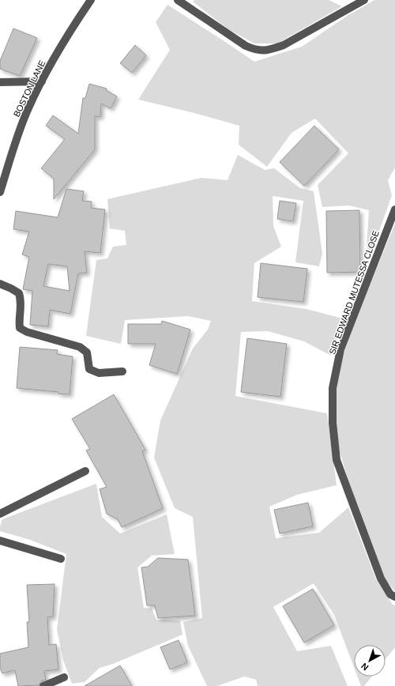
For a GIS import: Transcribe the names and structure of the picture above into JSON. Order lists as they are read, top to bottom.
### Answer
{
  "streets": {
    "street": ["BOSTON LANE", "SIR EDWARD MUTESSA CLOSE"]
  },
  "north": "bottom left"
}
